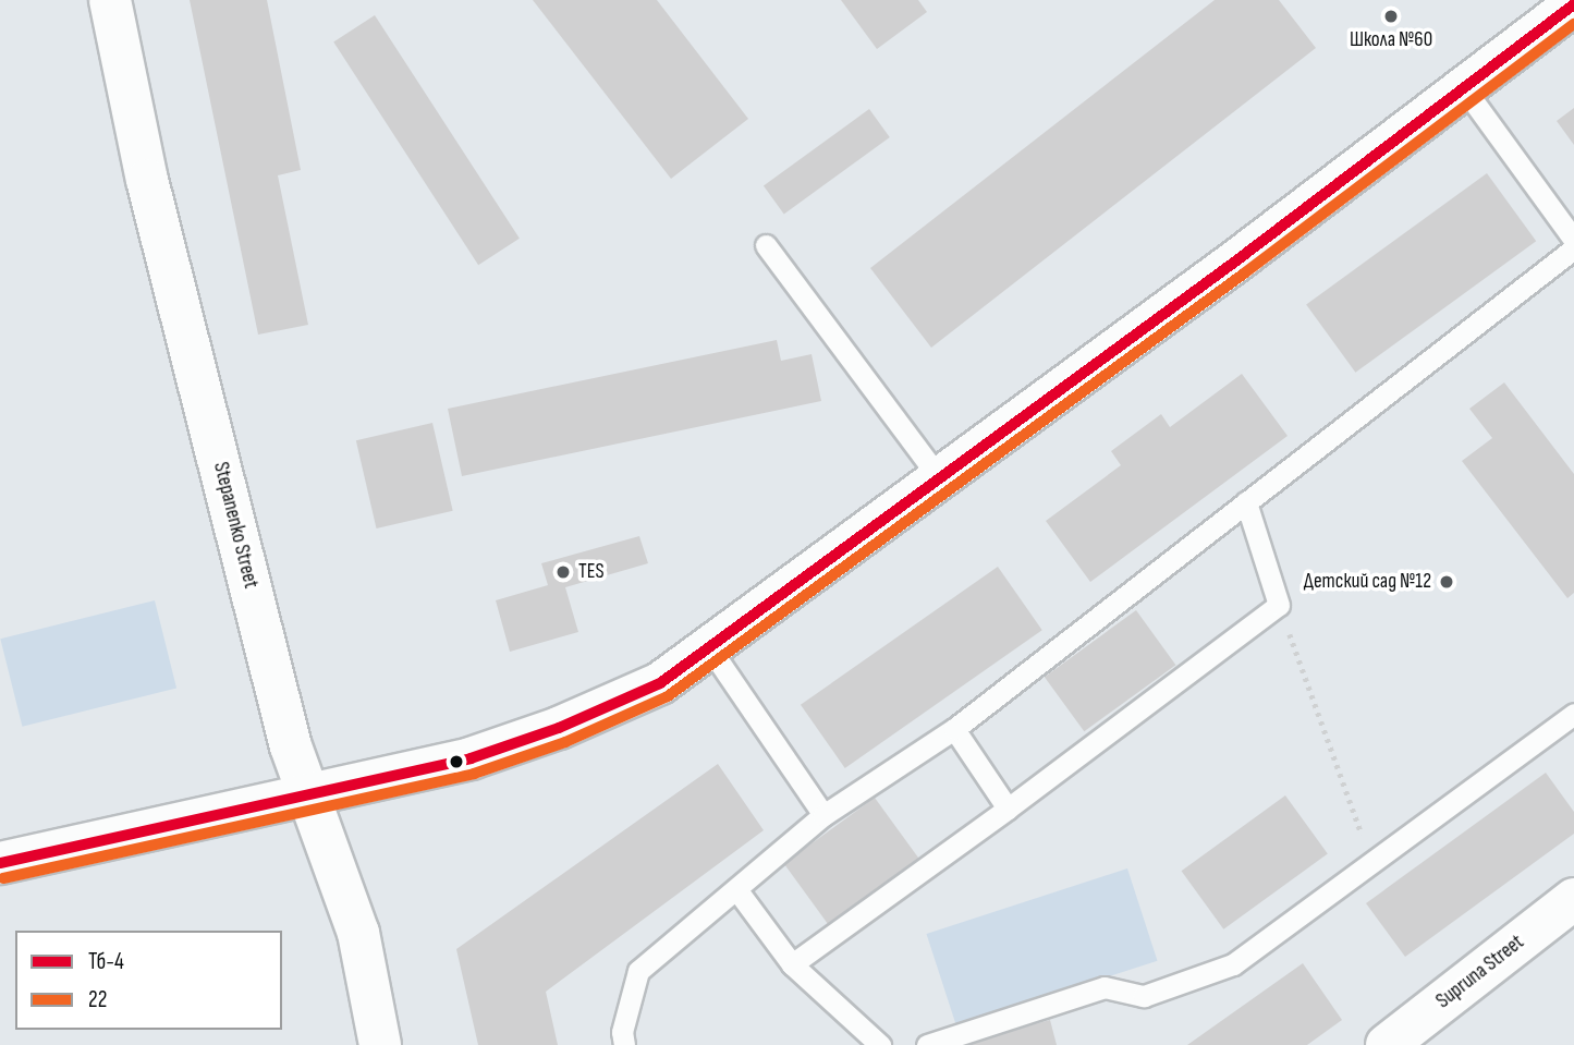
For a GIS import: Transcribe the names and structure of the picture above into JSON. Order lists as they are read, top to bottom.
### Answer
{
  "streets": {
    "main road": ["Stepanenko Street", "Supruna Street"]
  },
  "places": ["Школа №60", "TES", "Детский сад №12"],
  "lines": ["transit line Тб-4", "transit line 22"],
  "legend": ["Тб-4", "22"]
}
